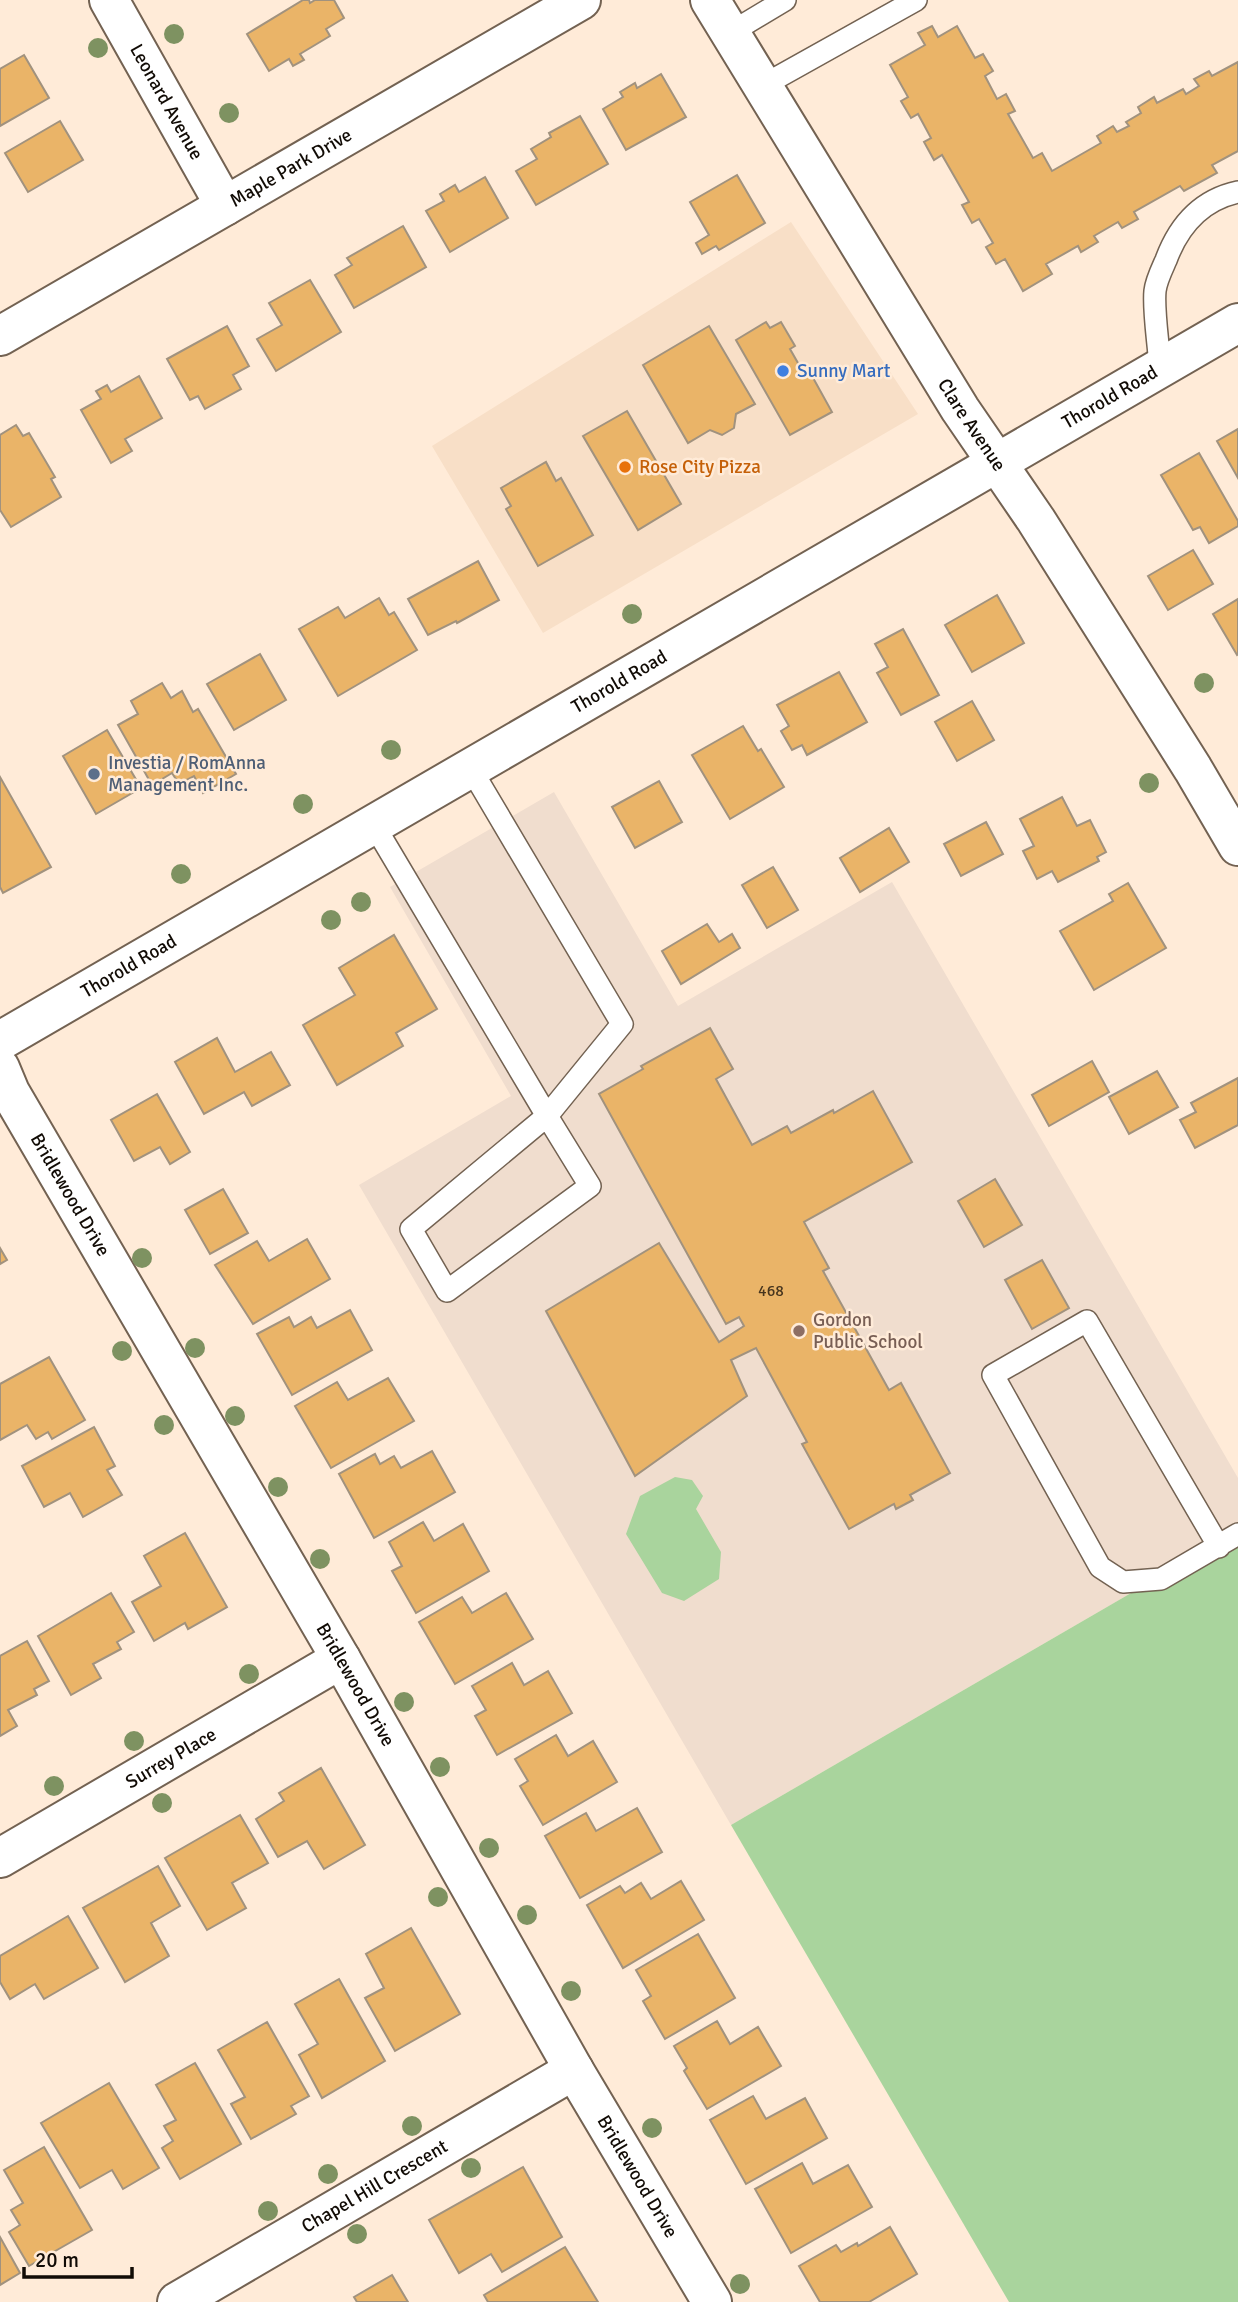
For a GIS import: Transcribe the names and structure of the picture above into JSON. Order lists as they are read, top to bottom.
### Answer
{
  "streets": {
    "street": [
      "Leonard Avenue",
      "Maple Park Drive",
      "Thorold Road",
      "Clare Avenue",
      "Bridlewood Drive",
      "Surrey Place",
      "Chapel Hill Crescent"
    ]
  },
  "crossings": [
    ["Leonard Avenue", "Maple Park Drive"],
    ["Thorold Road", "Clare Avenue"],
    ["Bridlewood Drive", "Surrey Place"],
    ["Bridlewood Drive", "Chapel Hill Crescent"]
  ],
  "places": [
    "Sunny Mart",
    "Rose City Pizza",
    "Investia / RomAnna Management Inc.",
    "Gordon Public School"
  ],
  "house_numbers": ["468"],
  "scale_bar": "20 m"
}
